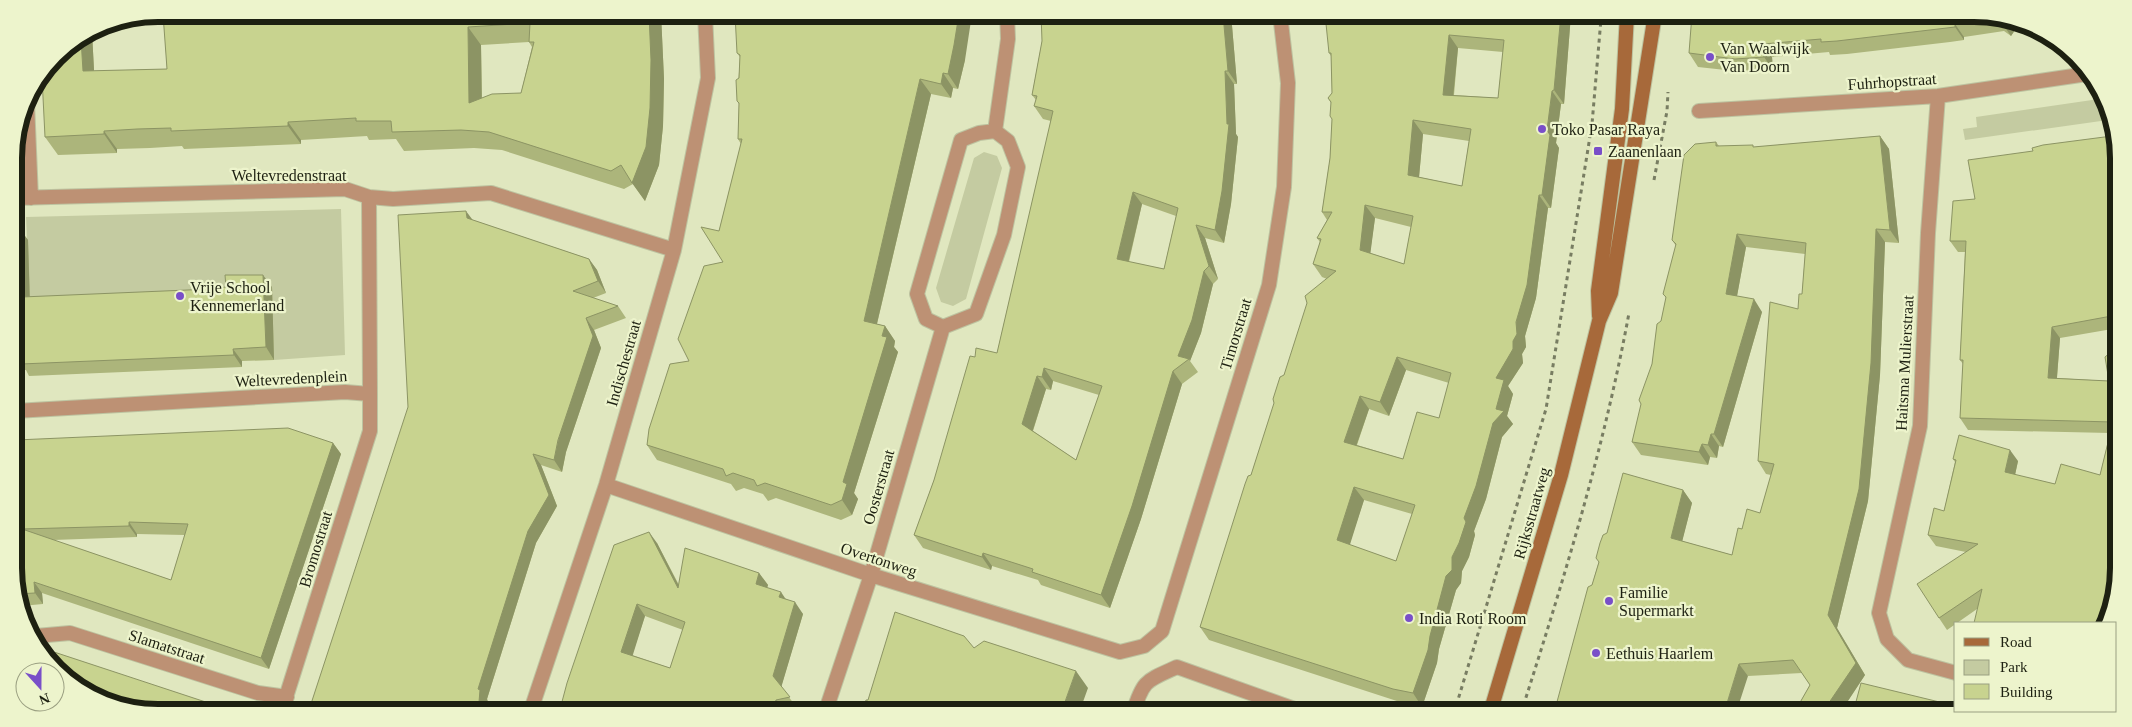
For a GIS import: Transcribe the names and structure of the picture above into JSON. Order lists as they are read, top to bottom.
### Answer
{
  "streets": {
    "main road": ["Rijksstraatweg"],
    "street": [
      "Fuhrhopstraat",
      "Weltevredenstraat",
      "Timorstraat",
      "Indischestraat",
      "Haitsma Mulierstraat",
      "Weltevredenplein",
      "Oosterstraat",
      "Bromostraat",
      "Overtonweg",
      "Slamatstraat"
    ]
  },
  "crossings": [
    ["Fuhrhopstraat", "Haitsma Mulierstraat"],
    ["Weltevredenstraat", "Indischestraat"],
    ["Weltevredenstraat", "Weltevredenplein"],
    ["Timorstraat", "Overtonweg"],
    ["Indischestraat", "Overtonweg"],
    ["Weltevredenplein", "Bromostraat"],
    ["Oosterstraat", "Overtonweg"],
    ["Bromostraat", "Slamatstraat"]
  ],
  "places": {
    "other": [
      "Van Waalwijk Van Doorn",
      "Toko Pasar Raya",
      "Vrije School Kennemerland",
      "Familie Supermarkt",
      "India Roti Room",
      "Eethuis Haarlem"
    ],
    "transit": ["Zaanenlaan"]
  },
  "legend": ["Road", "Park", "Building"],
  "north": "bottom"
}
